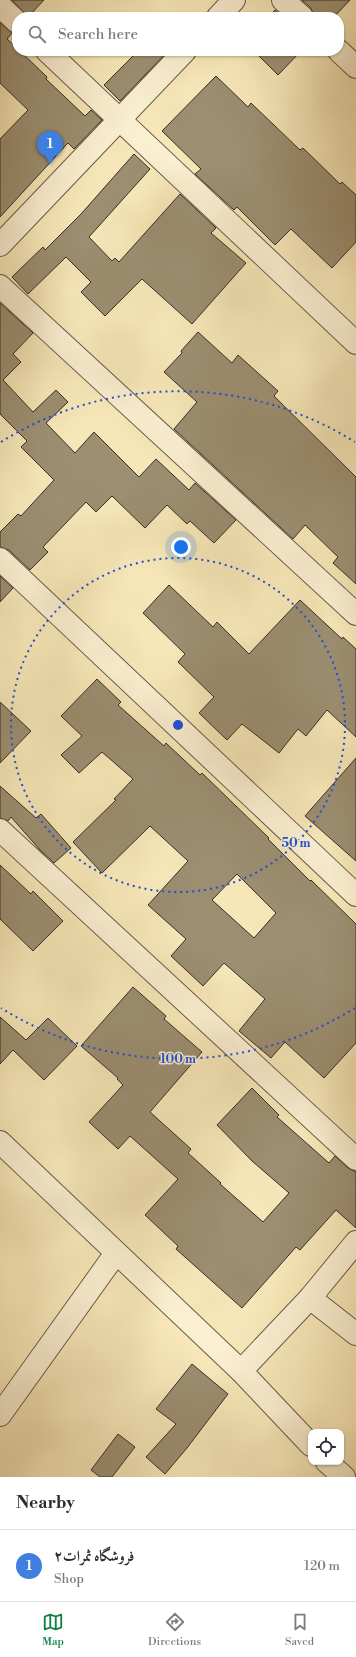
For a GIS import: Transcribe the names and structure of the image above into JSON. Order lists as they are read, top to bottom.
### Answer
{
  "page": {
    "search": "Search here",
    "pins": "1",
    "heading": "Nearby",
    "list": [
      {
        "mark": "1",
        "name": "فروشگاه ثمرات٢",
        "note": "Shop",
        "value": "120 m"
      }
    ],
    "nav": ["Map", "Directions", "Saved"]
  },
  "rings": ["50 m", "100 m"]
}
